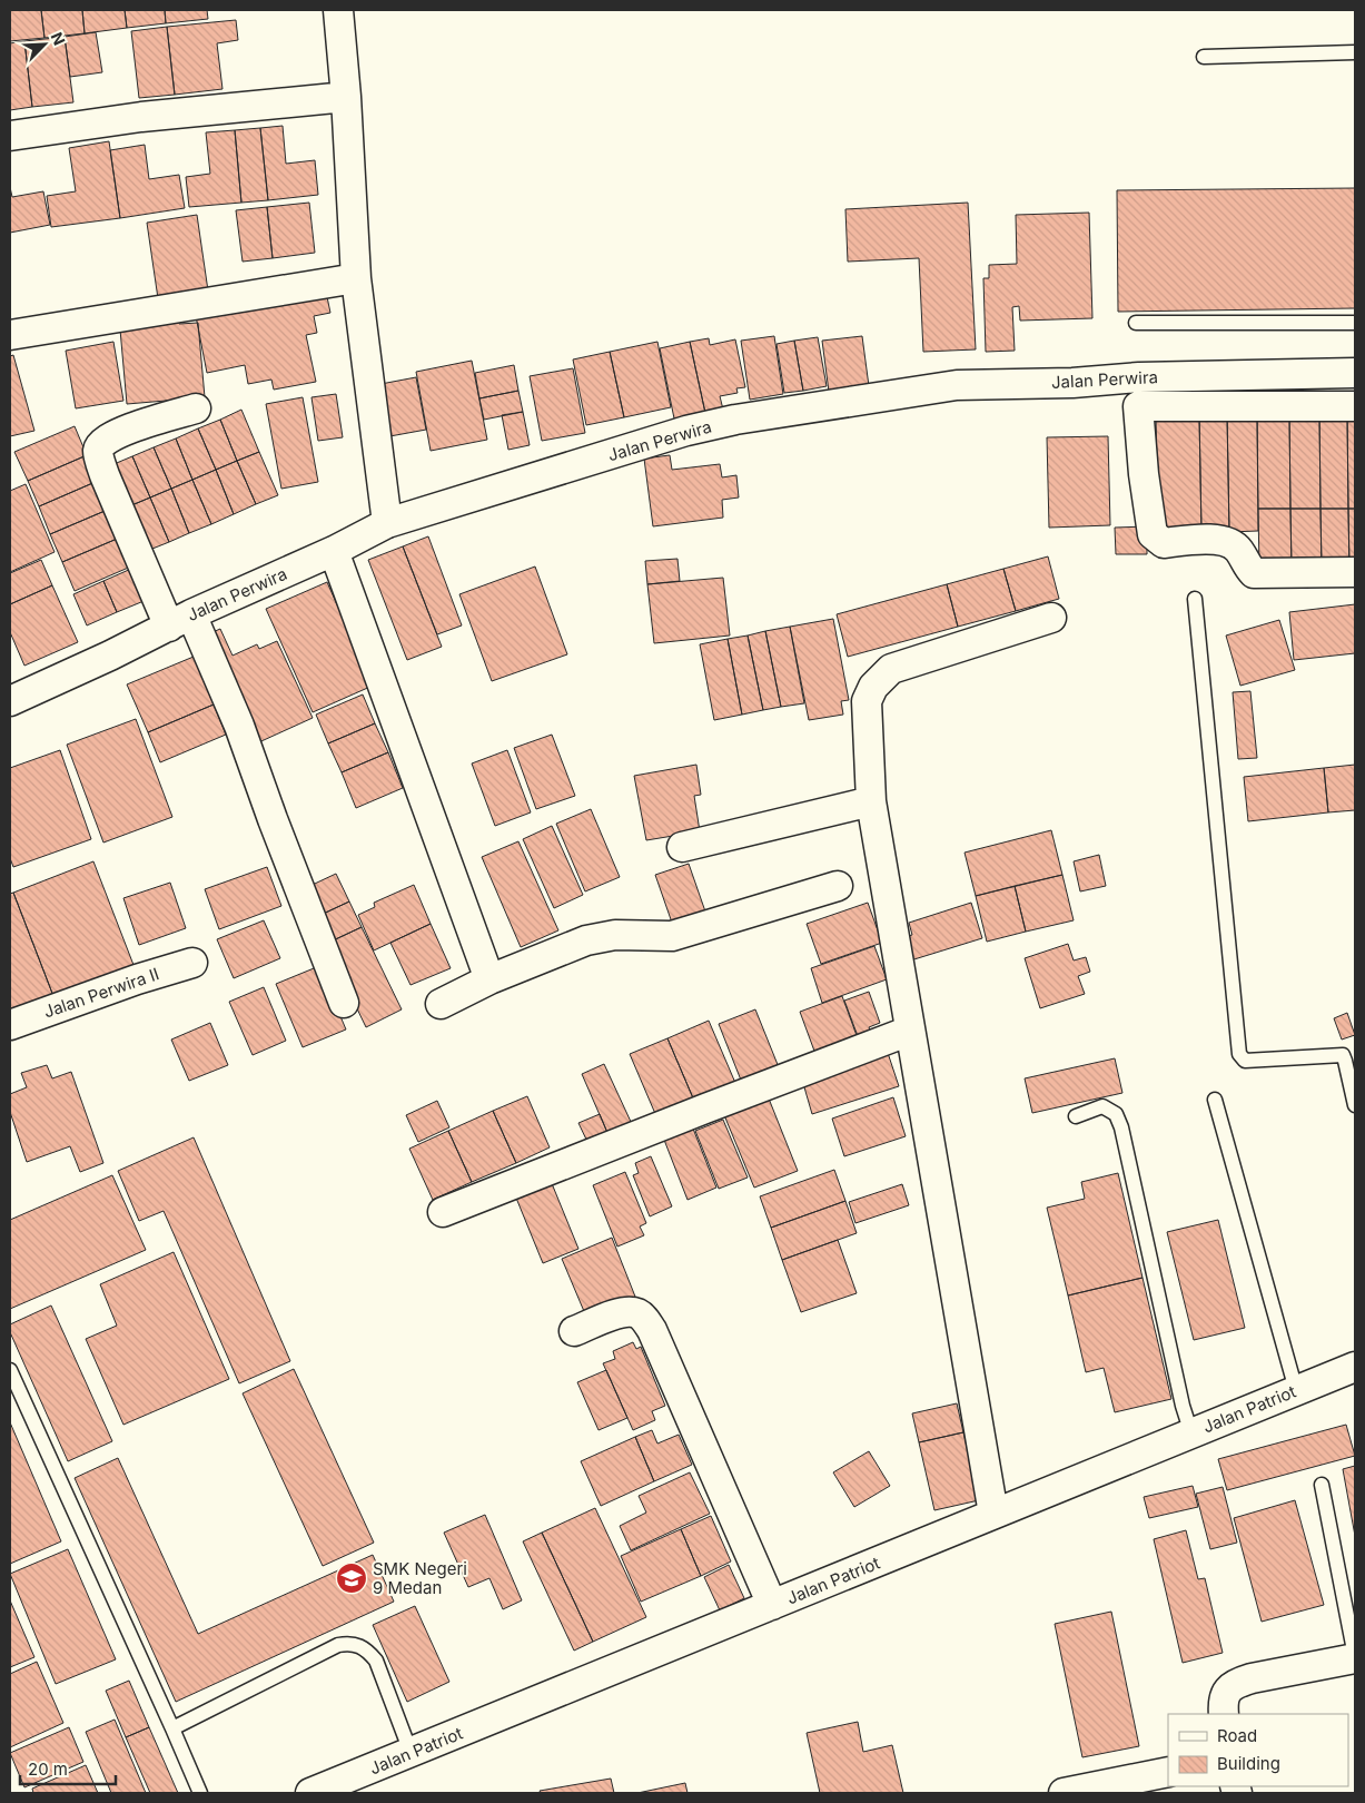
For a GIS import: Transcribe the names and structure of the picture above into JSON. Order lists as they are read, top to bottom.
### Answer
{
  "streets": {
    "street": ["Jalan Perwira", "Jalan Perwira II", "Jalan Patriot"]
  },
  "places": {
    "school or university": ["SMK Negeri 9 Medan"]
  },
  "legend": ["Road", "Building"],
  "scale_bar": "20 m",
  "north": "top right"
}
